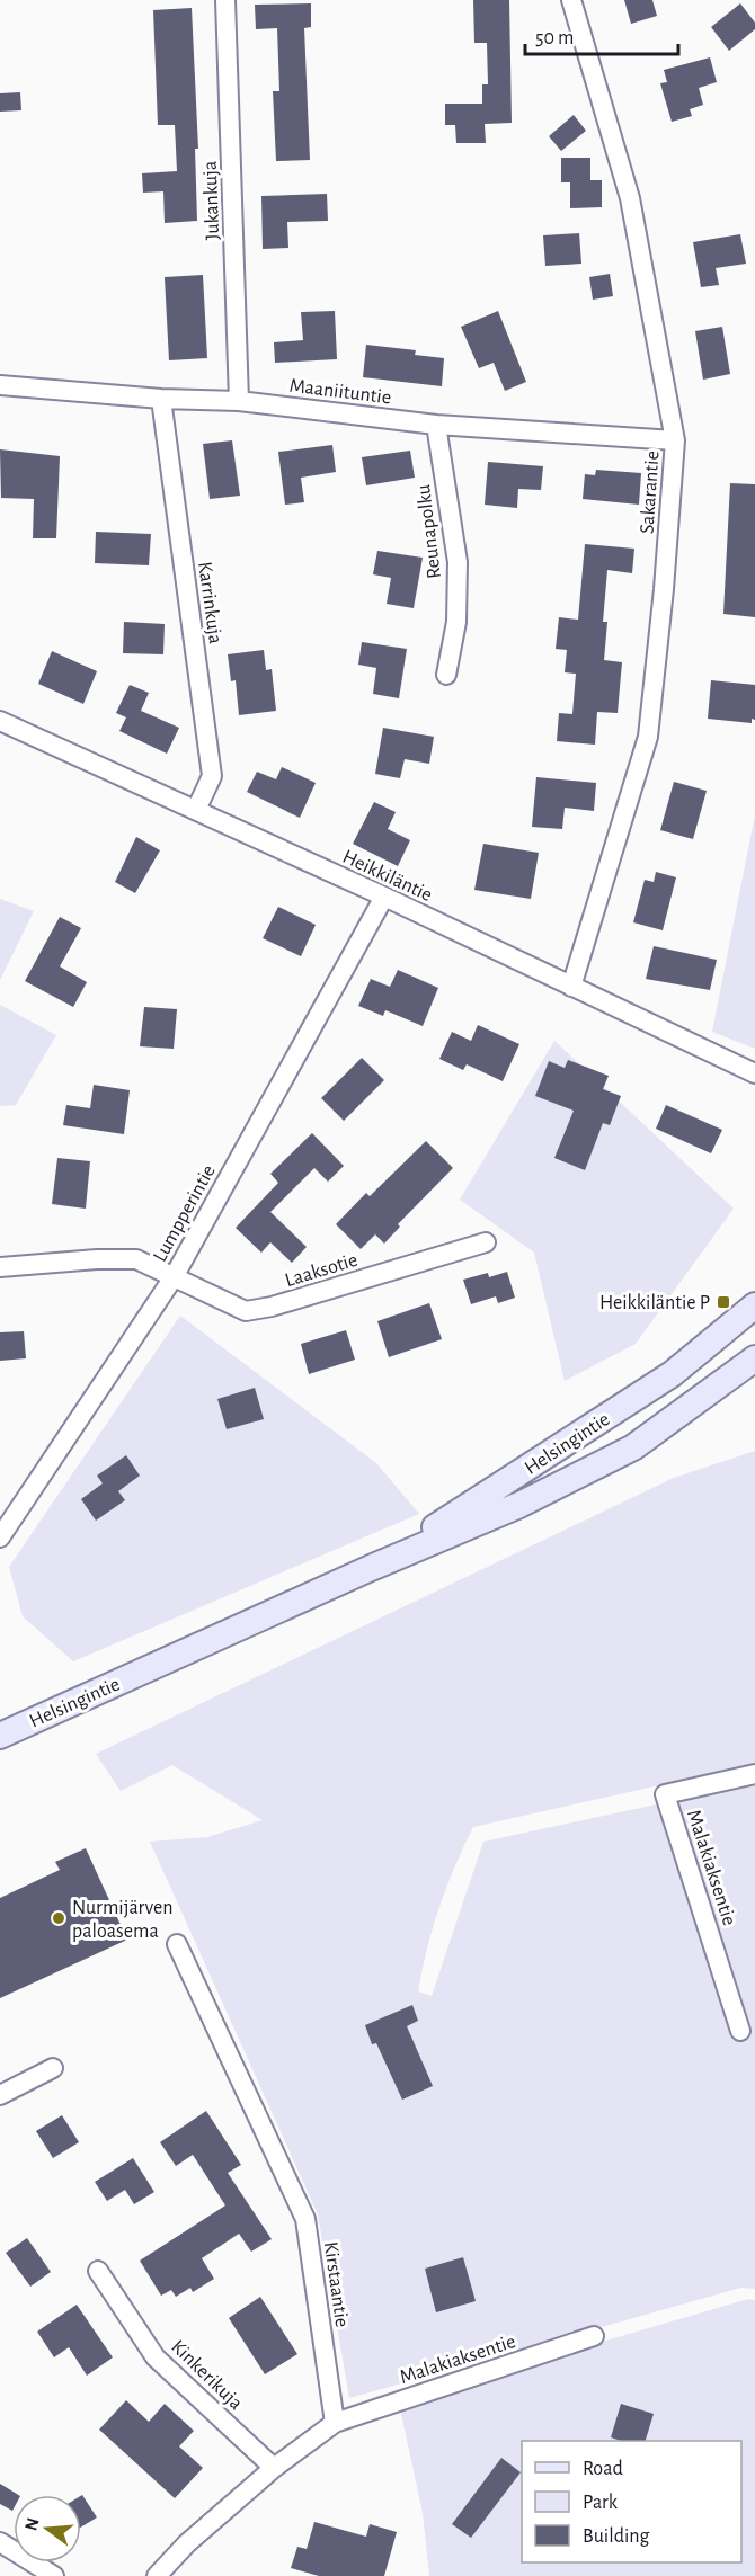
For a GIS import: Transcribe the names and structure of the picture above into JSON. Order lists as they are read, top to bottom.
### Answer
{
  "streets": {
    "main road": ["Helsingintie"],
    "street": [
      "Jukankuja",
      "Maaniituntie",
      "Sakarantie",
      "Reunapolku",
      "Karrinkuja",
      "Heikkiläntie",
      "Lumpperintie",
      "Laaksotie",
      "Malakiaksentie",
      "Kirstaantie",
      "Kinkerikuja"
    ]
  },
  "crossings": [
    ["Jukankuja", "Maaniituntie"],
    ["Maaniituntie", "Sakarantie"],
    ["Maaniituntie", "Reunapolku"],
    ["Maaniituntie", "Karrinkuja"],
    ["Sakarantie", "Heikkiläntie"],
    ["Karrinkuja", "Heikkiläntie"],
    ["Heikkiläntie", "Lumpperintie"],
    ["Lumpperintie", "Laaksotie"],
    ["Malakiaksentie", "Kirstaantie"]
  ],
  "places": {
    "transit": ["Heikkiläntie P"],
    "other": ["Nurmijärven paloasema"]
  },
  "legend": ["Road", "Park", "Building"],
  "scale_bar": "50 m",
  "north": "left"
}
